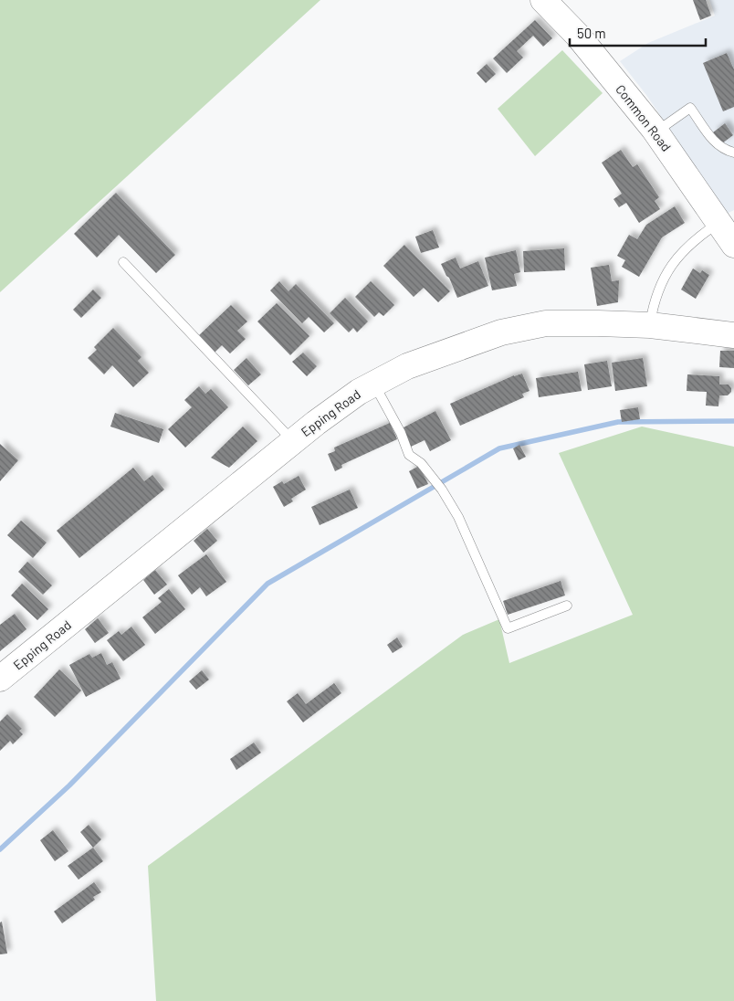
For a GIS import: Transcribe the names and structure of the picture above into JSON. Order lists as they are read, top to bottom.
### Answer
{
  "streets": {
    "main road": ["Common Road", "Epping Road"]
  },
  "scale_bar": "50 m"
}
